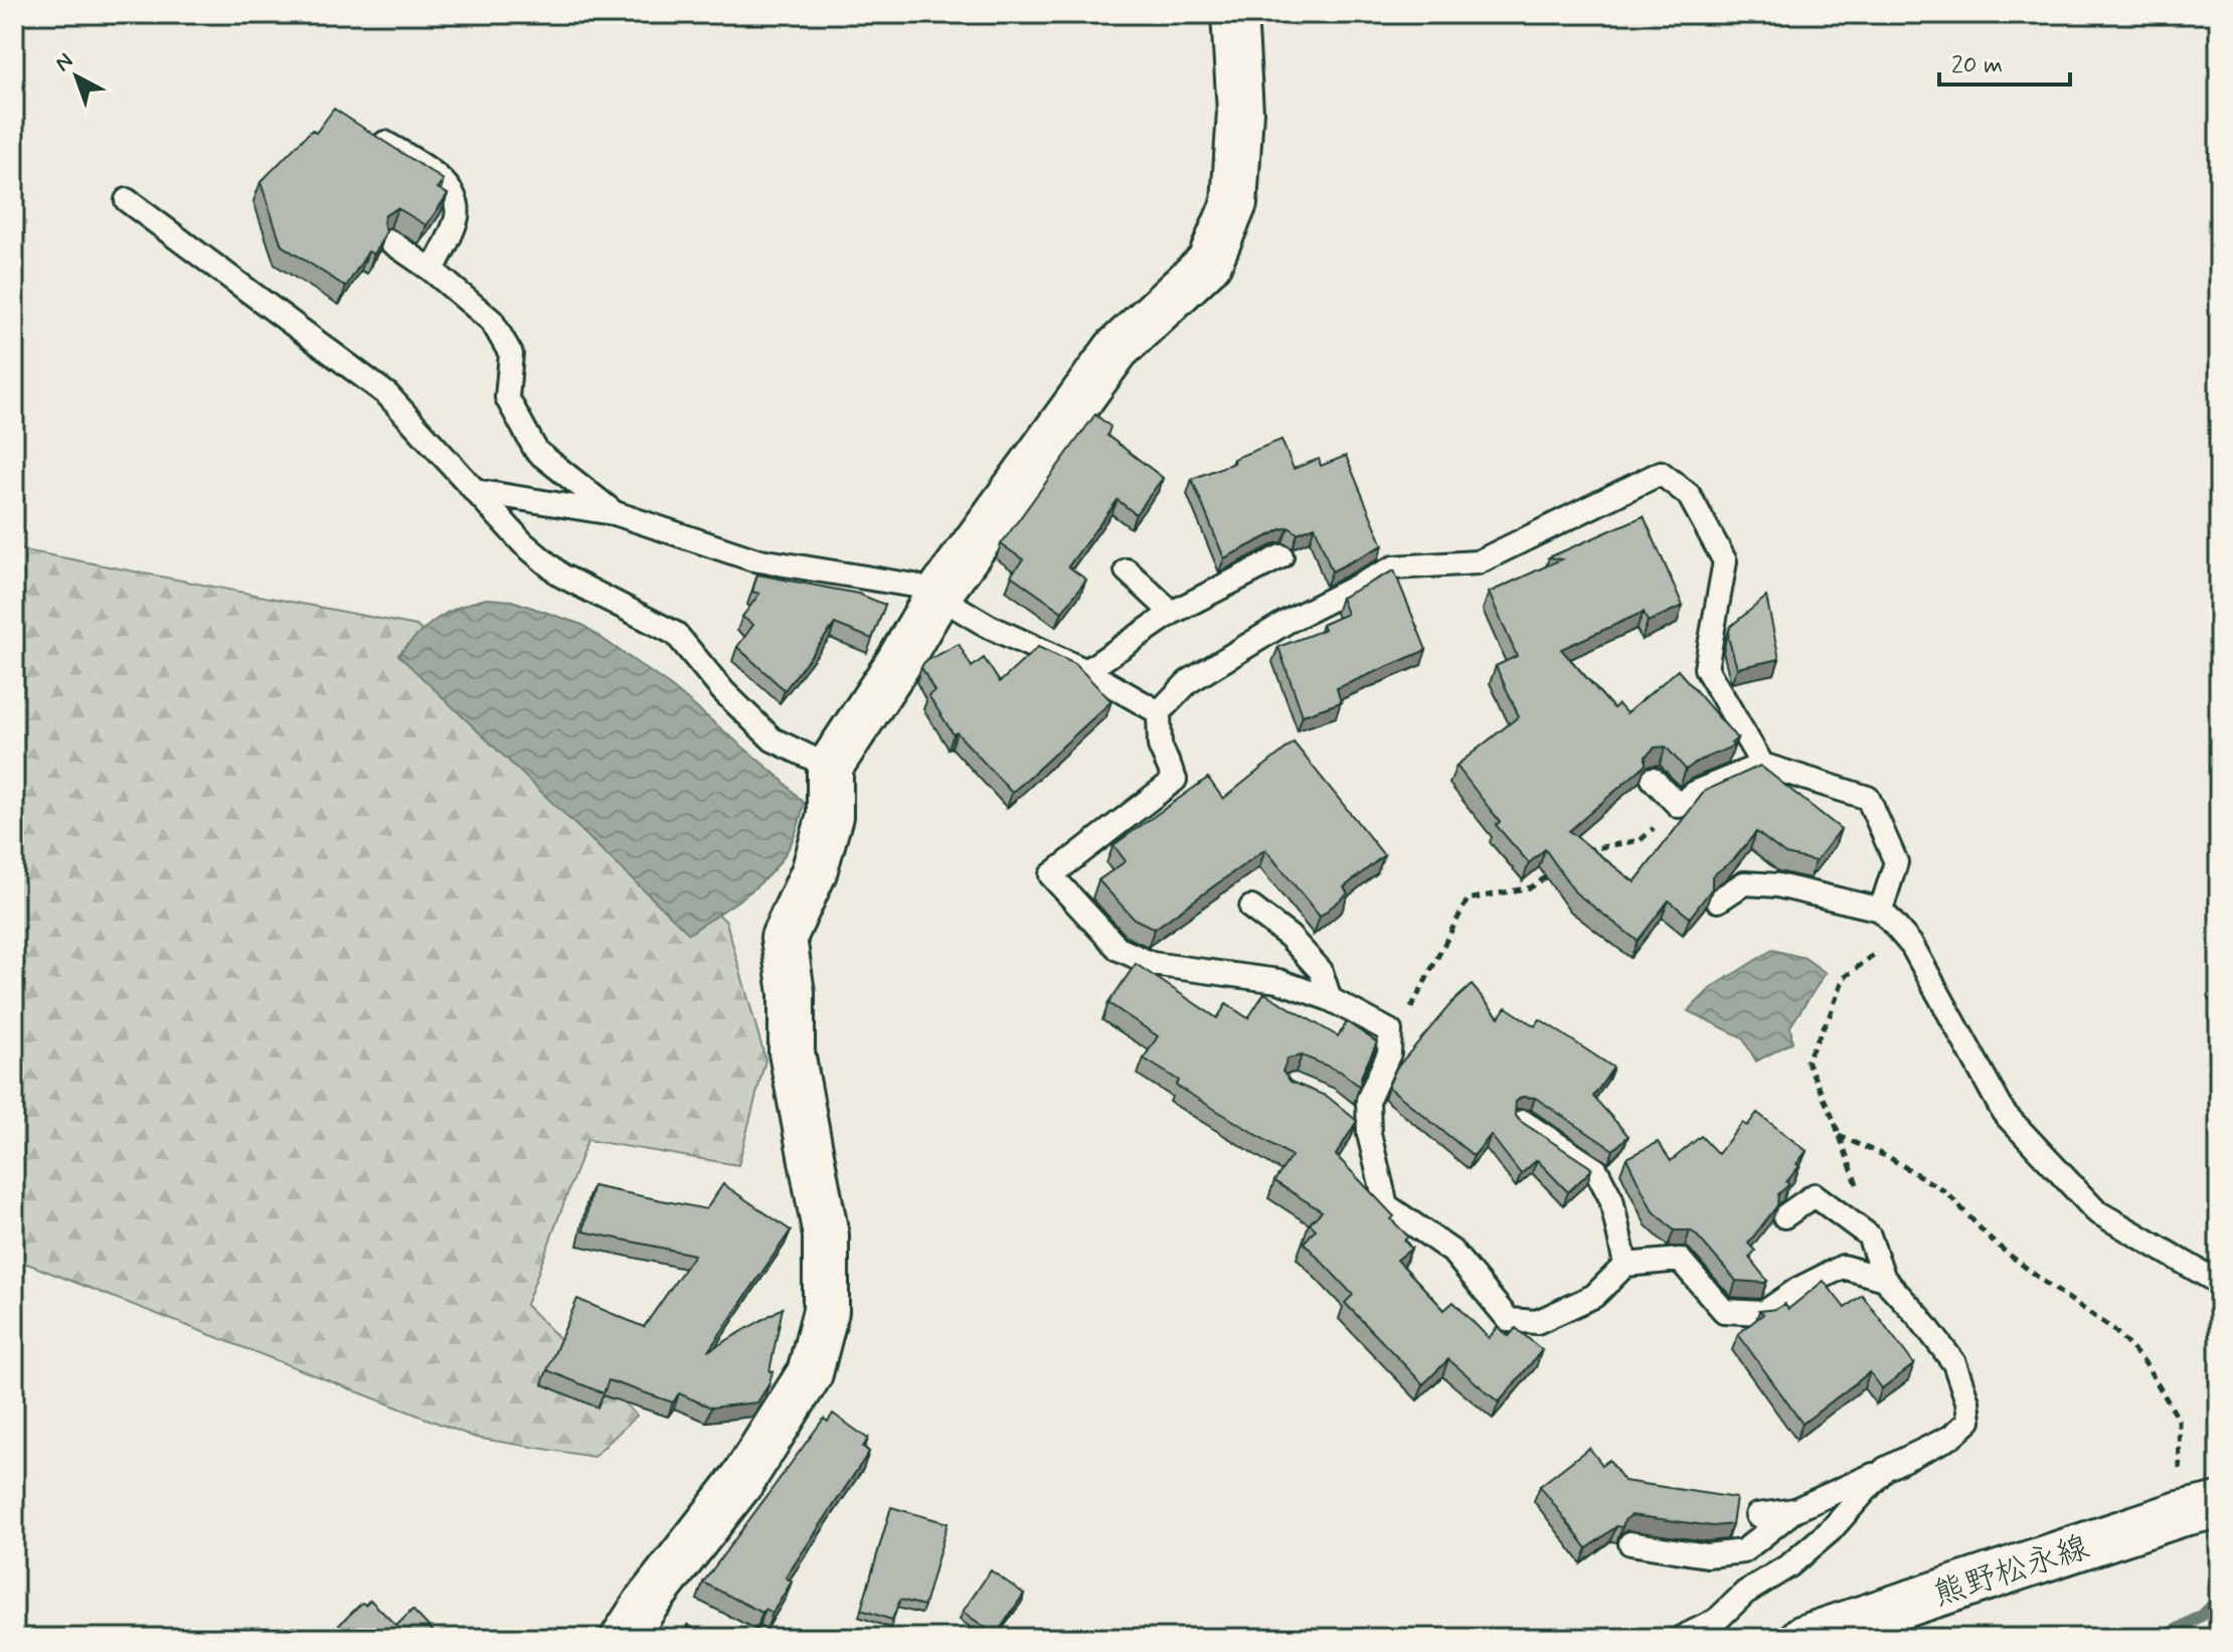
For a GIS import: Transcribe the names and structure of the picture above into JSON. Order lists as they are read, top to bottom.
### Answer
{
  "streets": {
    "street": ["熊野松永線"]
  },
  "scale_bar": "20 m",
  "north": "top left"
}
